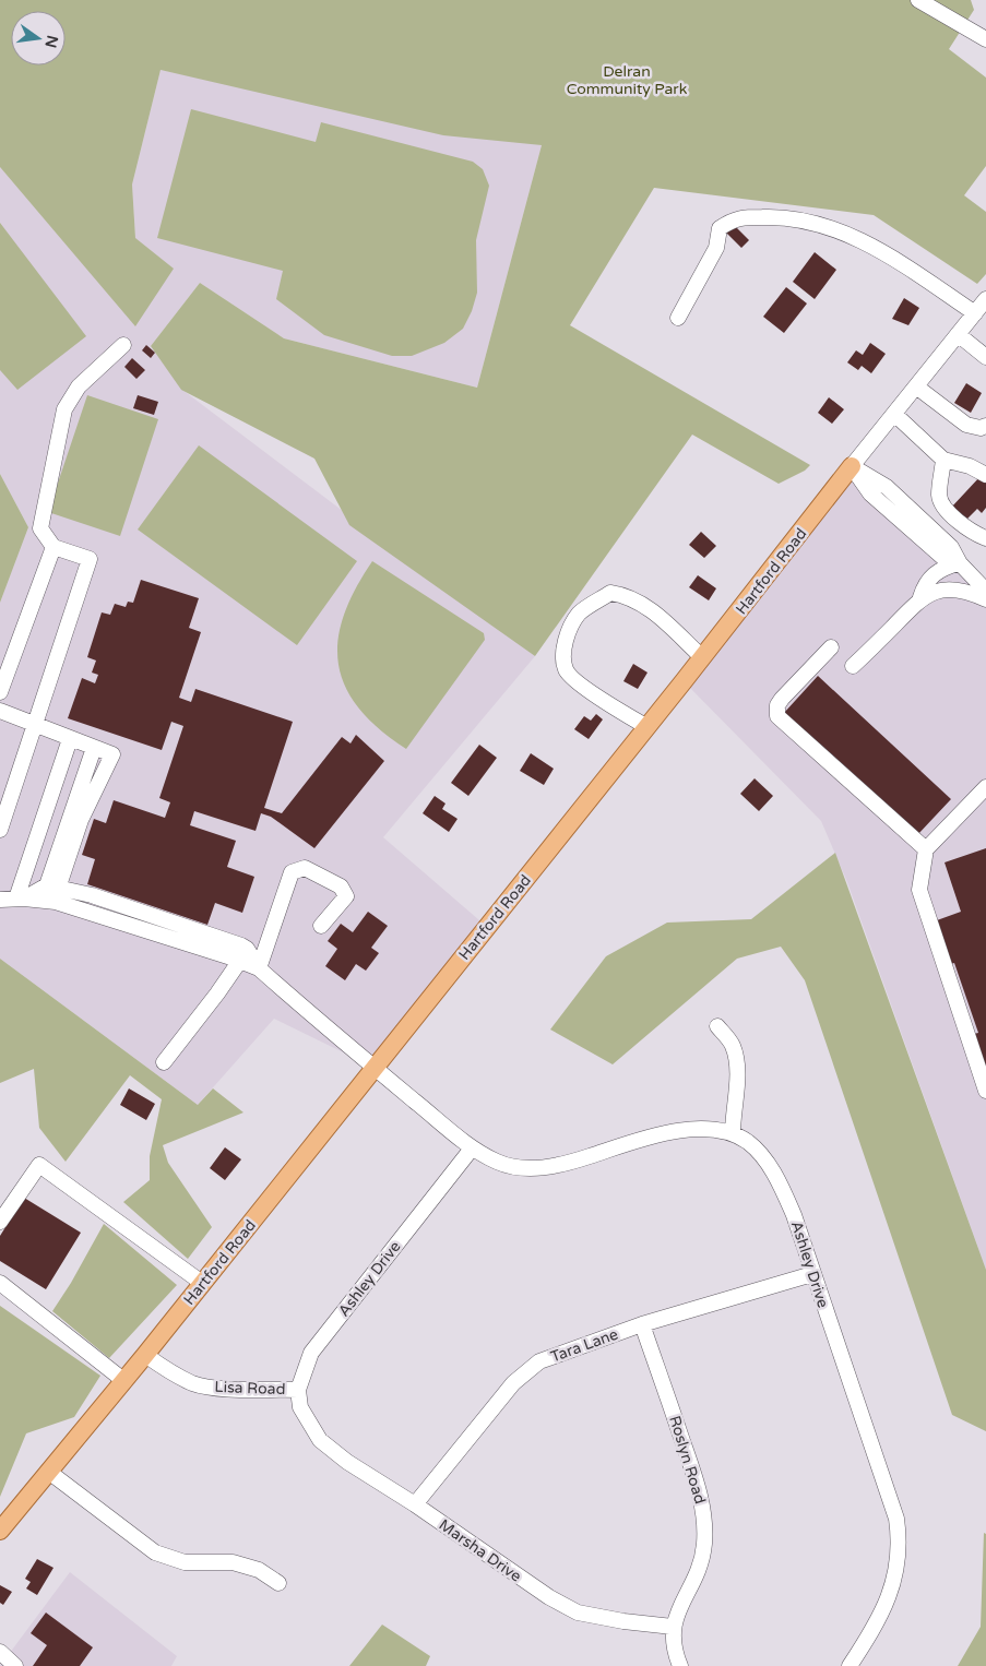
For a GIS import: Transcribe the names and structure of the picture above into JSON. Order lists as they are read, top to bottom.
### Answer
{
  "streets": {
    "main road": ["Hartford Road"],
    "street": [
      "Ashley Drive",
      "Tara Lane",
      "Lisa Road",
      "Roslyn Road",
      "Marsha Drive"
    ]
  },
  "crossings": [
    ["Hartford Road", "Ashley Drive"],
    ["Hartford Road", "Lisa Road"],
    ["Ashley Drive", "Tara Lane"],
    ["Ashley Drive", "Lisa Road"],
    ["Ashley Drive", "Marsha Drive"],
    ["Tara Lane", "Roslyn Road"],
    ["Tara Lane", "Marsha Drive"],
    ["Lisa Road", "Marsha Drive"],
    ["Roslyn Road", "Marsha Drive"]
  ],
  "parks": ["Delran Community Park"],
  "north": "right"
}
